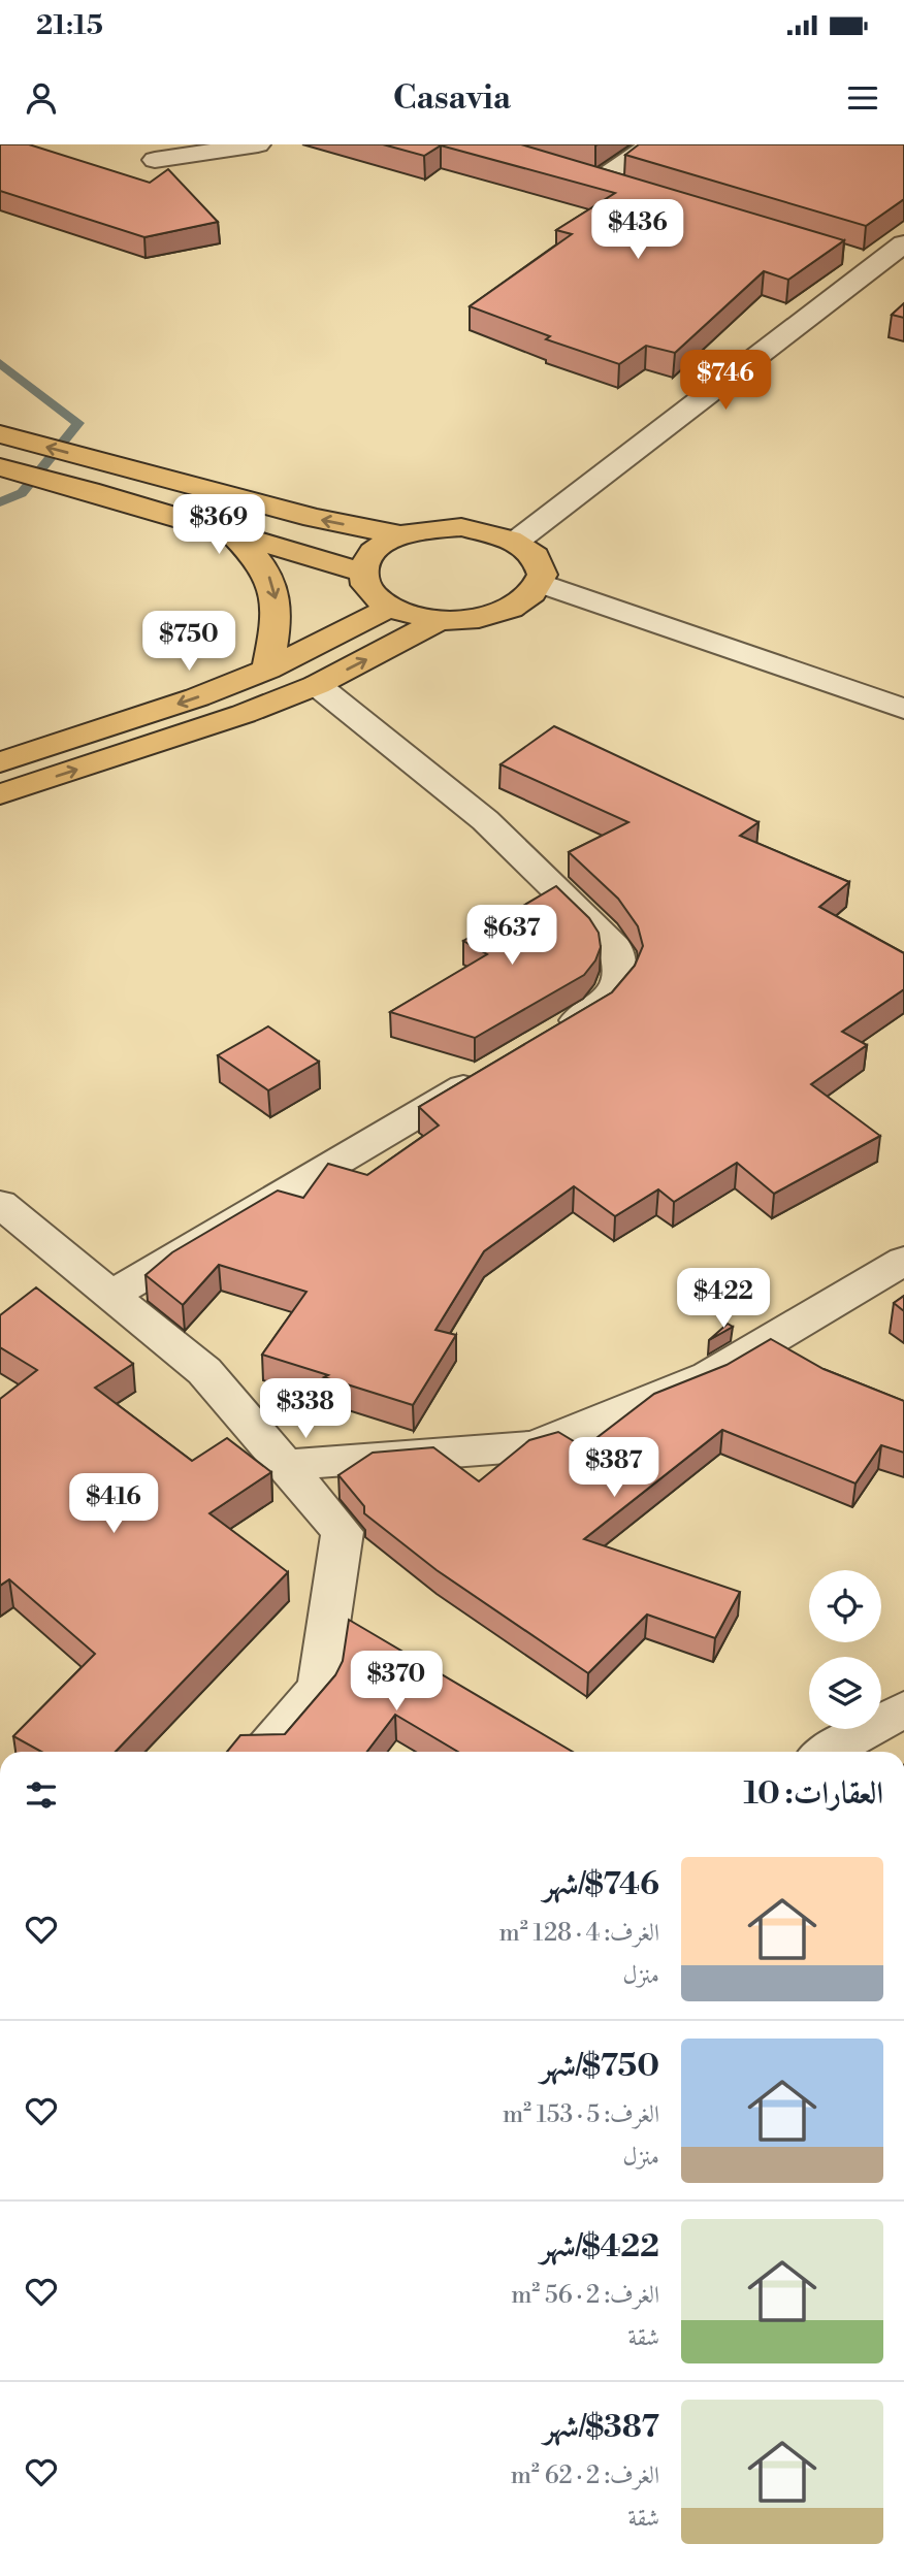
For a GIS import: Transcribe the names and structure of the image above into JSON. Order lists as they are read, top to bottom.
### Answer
{
  "page": {
    "status": "21:15",
    "header": "Casavia",
    "price": [
      "$436",
      "$746",
      "$369",
      "$750",
      "$637",
      "$422",
      "$338",
      "$387",
      "$416",
      "$370"
    ],
    "heading": "العقارات: 10",
    "list": [
      {
        "name": "$746/شهر",
        "note": "الغرف: 4 · 128 m² · منزل"
      },
      {
        "name": "$750/شهر",
        "note": "الغرف: 5 · 153 m² · منزل"
      },
      {
        "name": "$422/شهر",
        "note": "الغرف: 2 · 56 m² · شقة"
      },
      {
        "name": "$387/شهر",
        "note": "الغرف: 2 · 62 m² · شقة"
      }
    ]
  }
}
